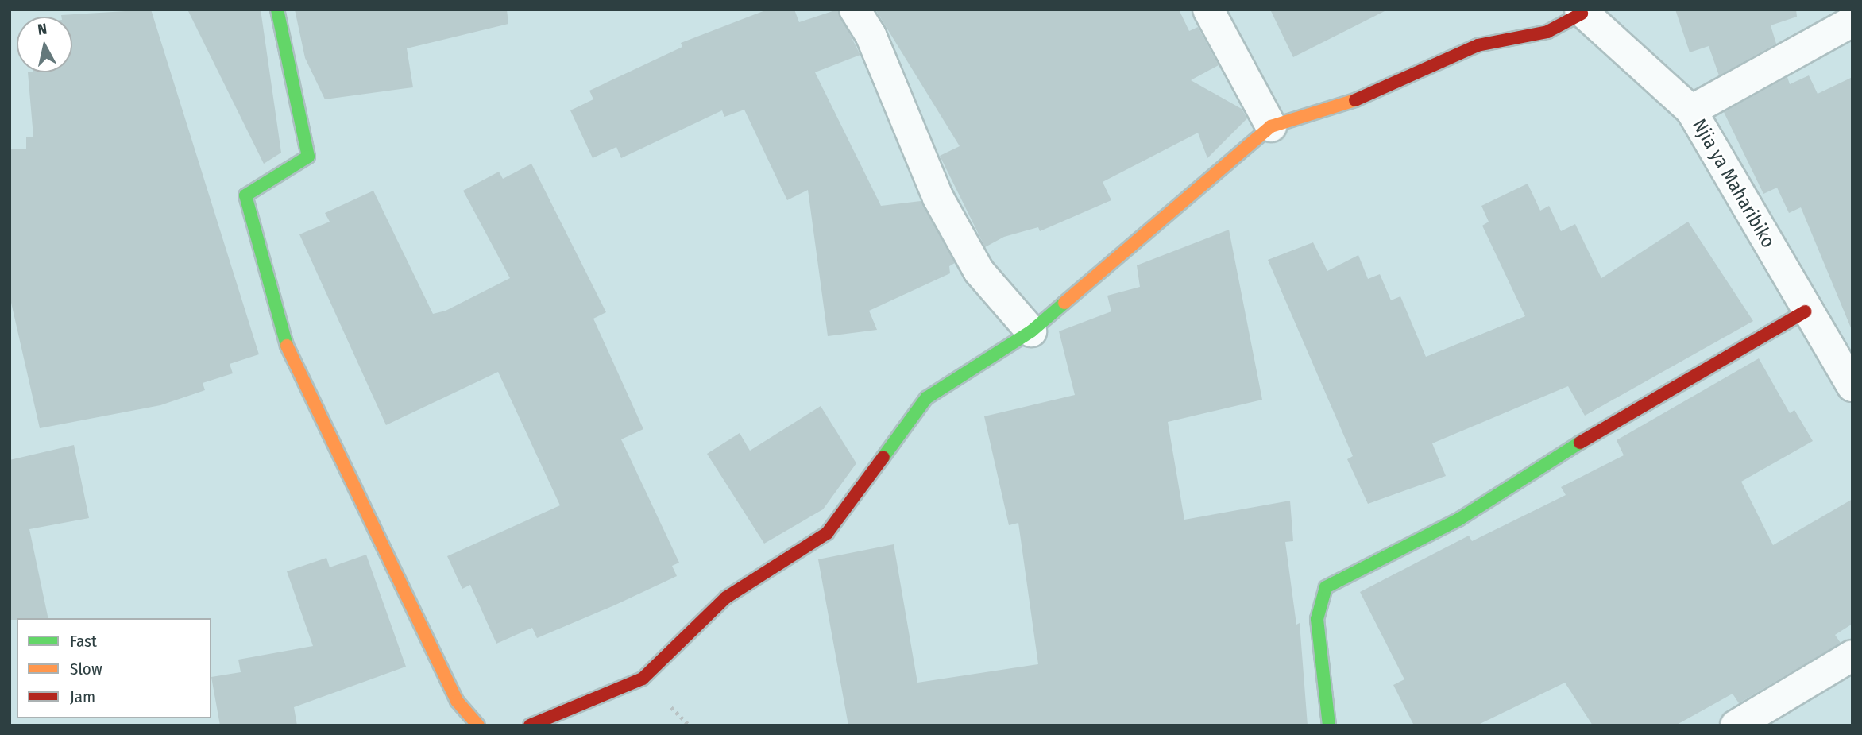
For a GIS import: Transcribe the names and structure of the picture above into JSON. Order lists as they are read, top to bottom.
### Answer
{
  "streets": {
    "street": ["Njia ya Maharibiko"]
  },
  "legend": ["Fast", "Slow", "Jam"],
  "north": "top"
}
